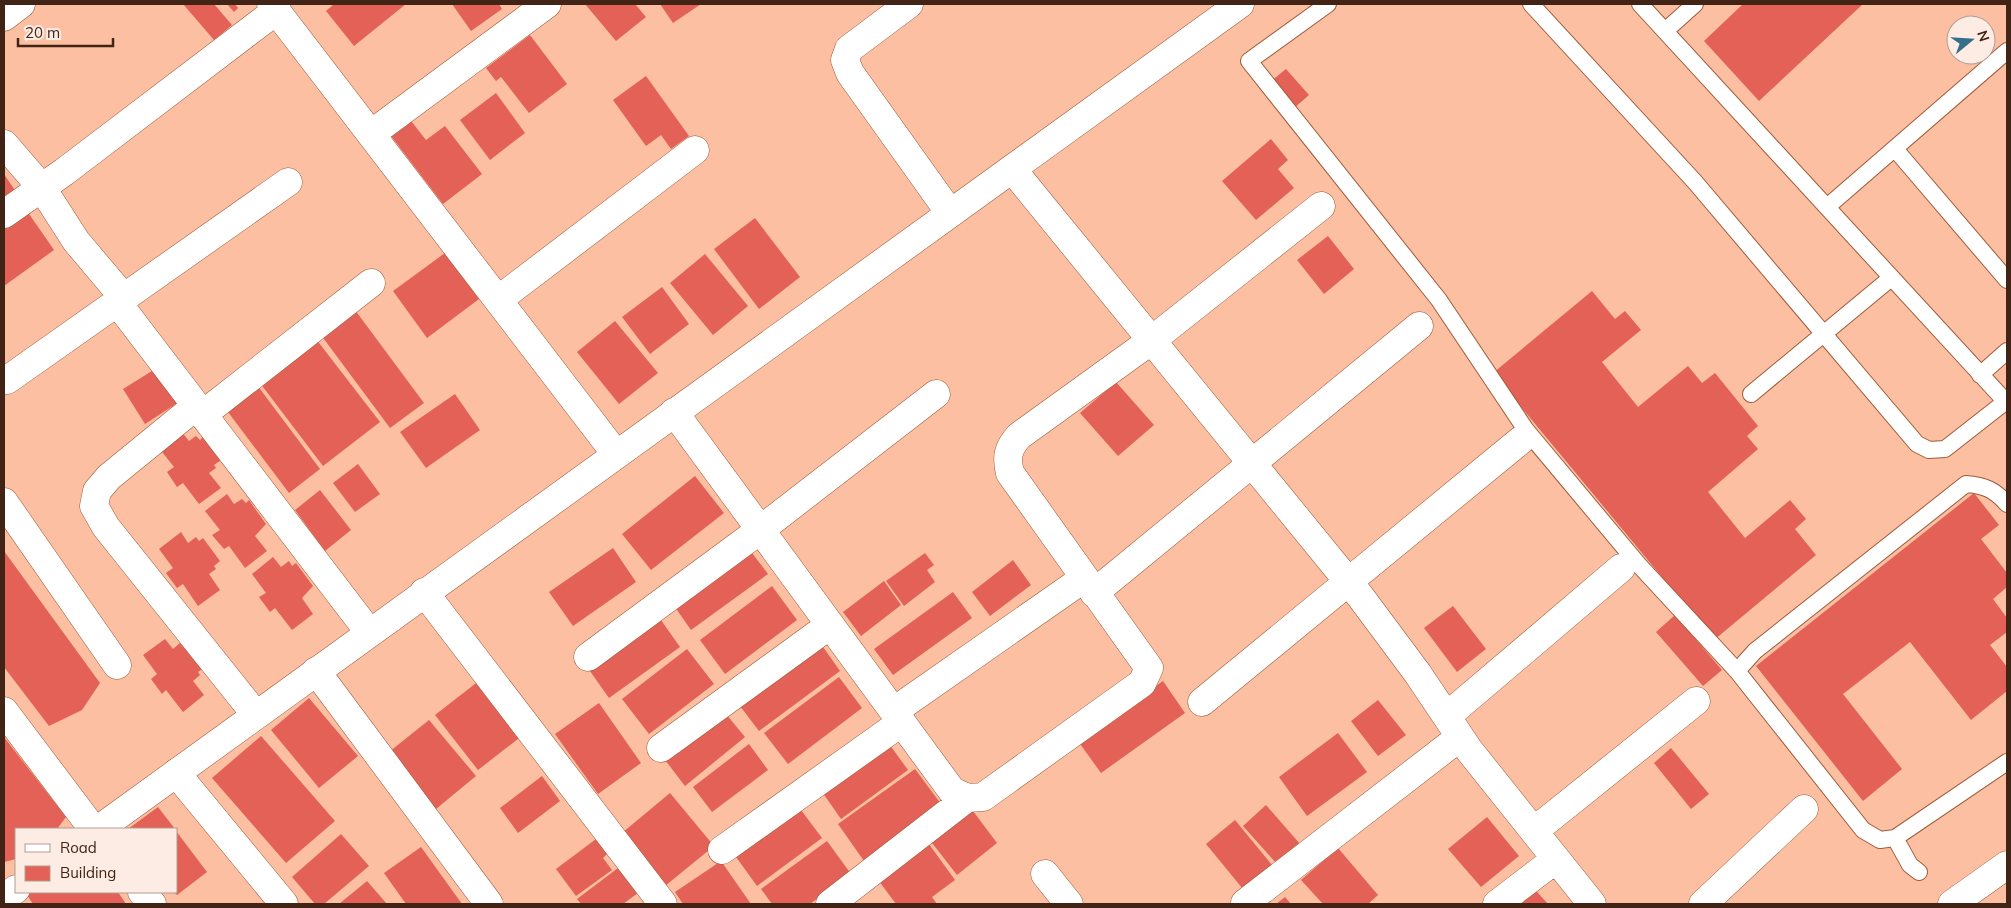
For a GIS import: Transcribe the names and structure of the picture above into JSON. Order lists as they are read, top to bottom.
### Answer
{
  "legend": ["Road", "Building"],
  "scale_bar": "20 m",
  "north": "right"
}
